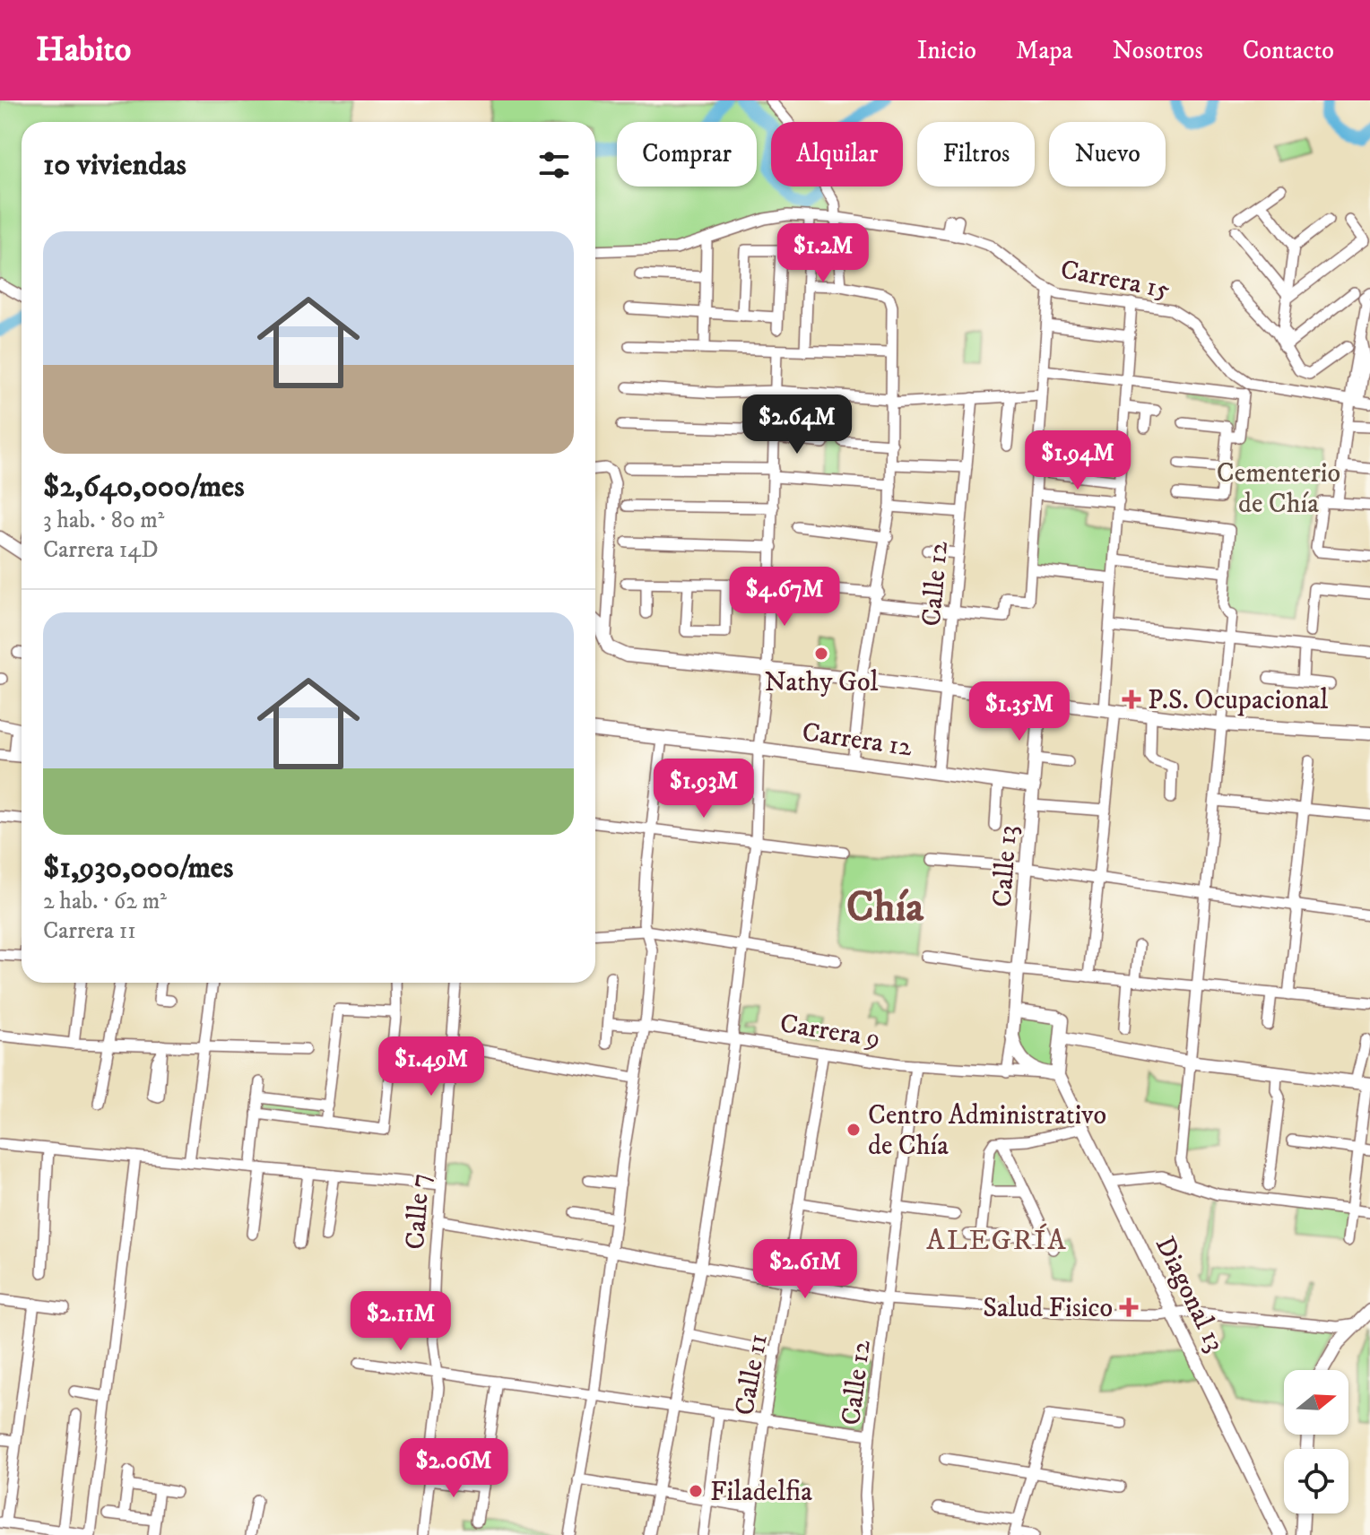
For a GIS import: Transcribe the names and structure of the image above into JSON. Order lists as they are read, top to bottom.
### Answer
{
  "streets": {
    "main road": ["Carrera 12", "Calle 13", "Diagonal 13"],
    "street": [
      "Carrera 15",
      "Calle 12",
      "Carrera 9",
      "Calle 7",
      "Calle 11"
    ]
  },
  "crossings": [
    ["Calle 12", "Carrera 12"],
    ["Calle 12", "Carrera 9"],
    ["Carrera 12", "Calle 13"],
    ["Calle 13", "Carrera 9"],
    ["Carrera 9", "Diagonal 13"],
    ["Carrera 9", "Calle 11"]
  ],
  "districts": ["Chía", "ALEGRÍA"],
  "parks": ["Cementerio de Chía"],
  "places": {
    "other": ["Nathy Gol", "Centro Administrativo de Chía", "Filadelfia"],
    "health": ["P.S. Ocupacional", "Salud Fisico"]
  },
  "north": "right",
  "page": {
    "header": "Habito",
    "nav": [
      "Inicio",
      "Mapa",
      "Nosotros",
      "Contacto"
    ],
    "chip": [
      "Comprar",
      "Alquilar",
      "Filtros",
      "Nuevo"
    ],
    "heading": "10 viviendas",
    "list": [
      {
        "name": "$2,640,000/mes",
        "note": "3 hab. · 80 m² · Carrera 14D"
      },
      {
        "name": "$1,930,000/mes",
        "note": "2 hab. · 62 m² · Carrera 11"
      }
    ],
    "price": [
      "$1.2M",
      "$2.64M",
      "$1.94M",
      "$4.67M",
      "$1.35M",
      "$1.93M",
      "$1.49M",
      "$2.61M",
      "$2.11M",
      "$2.06M"
    ]
  }
}
